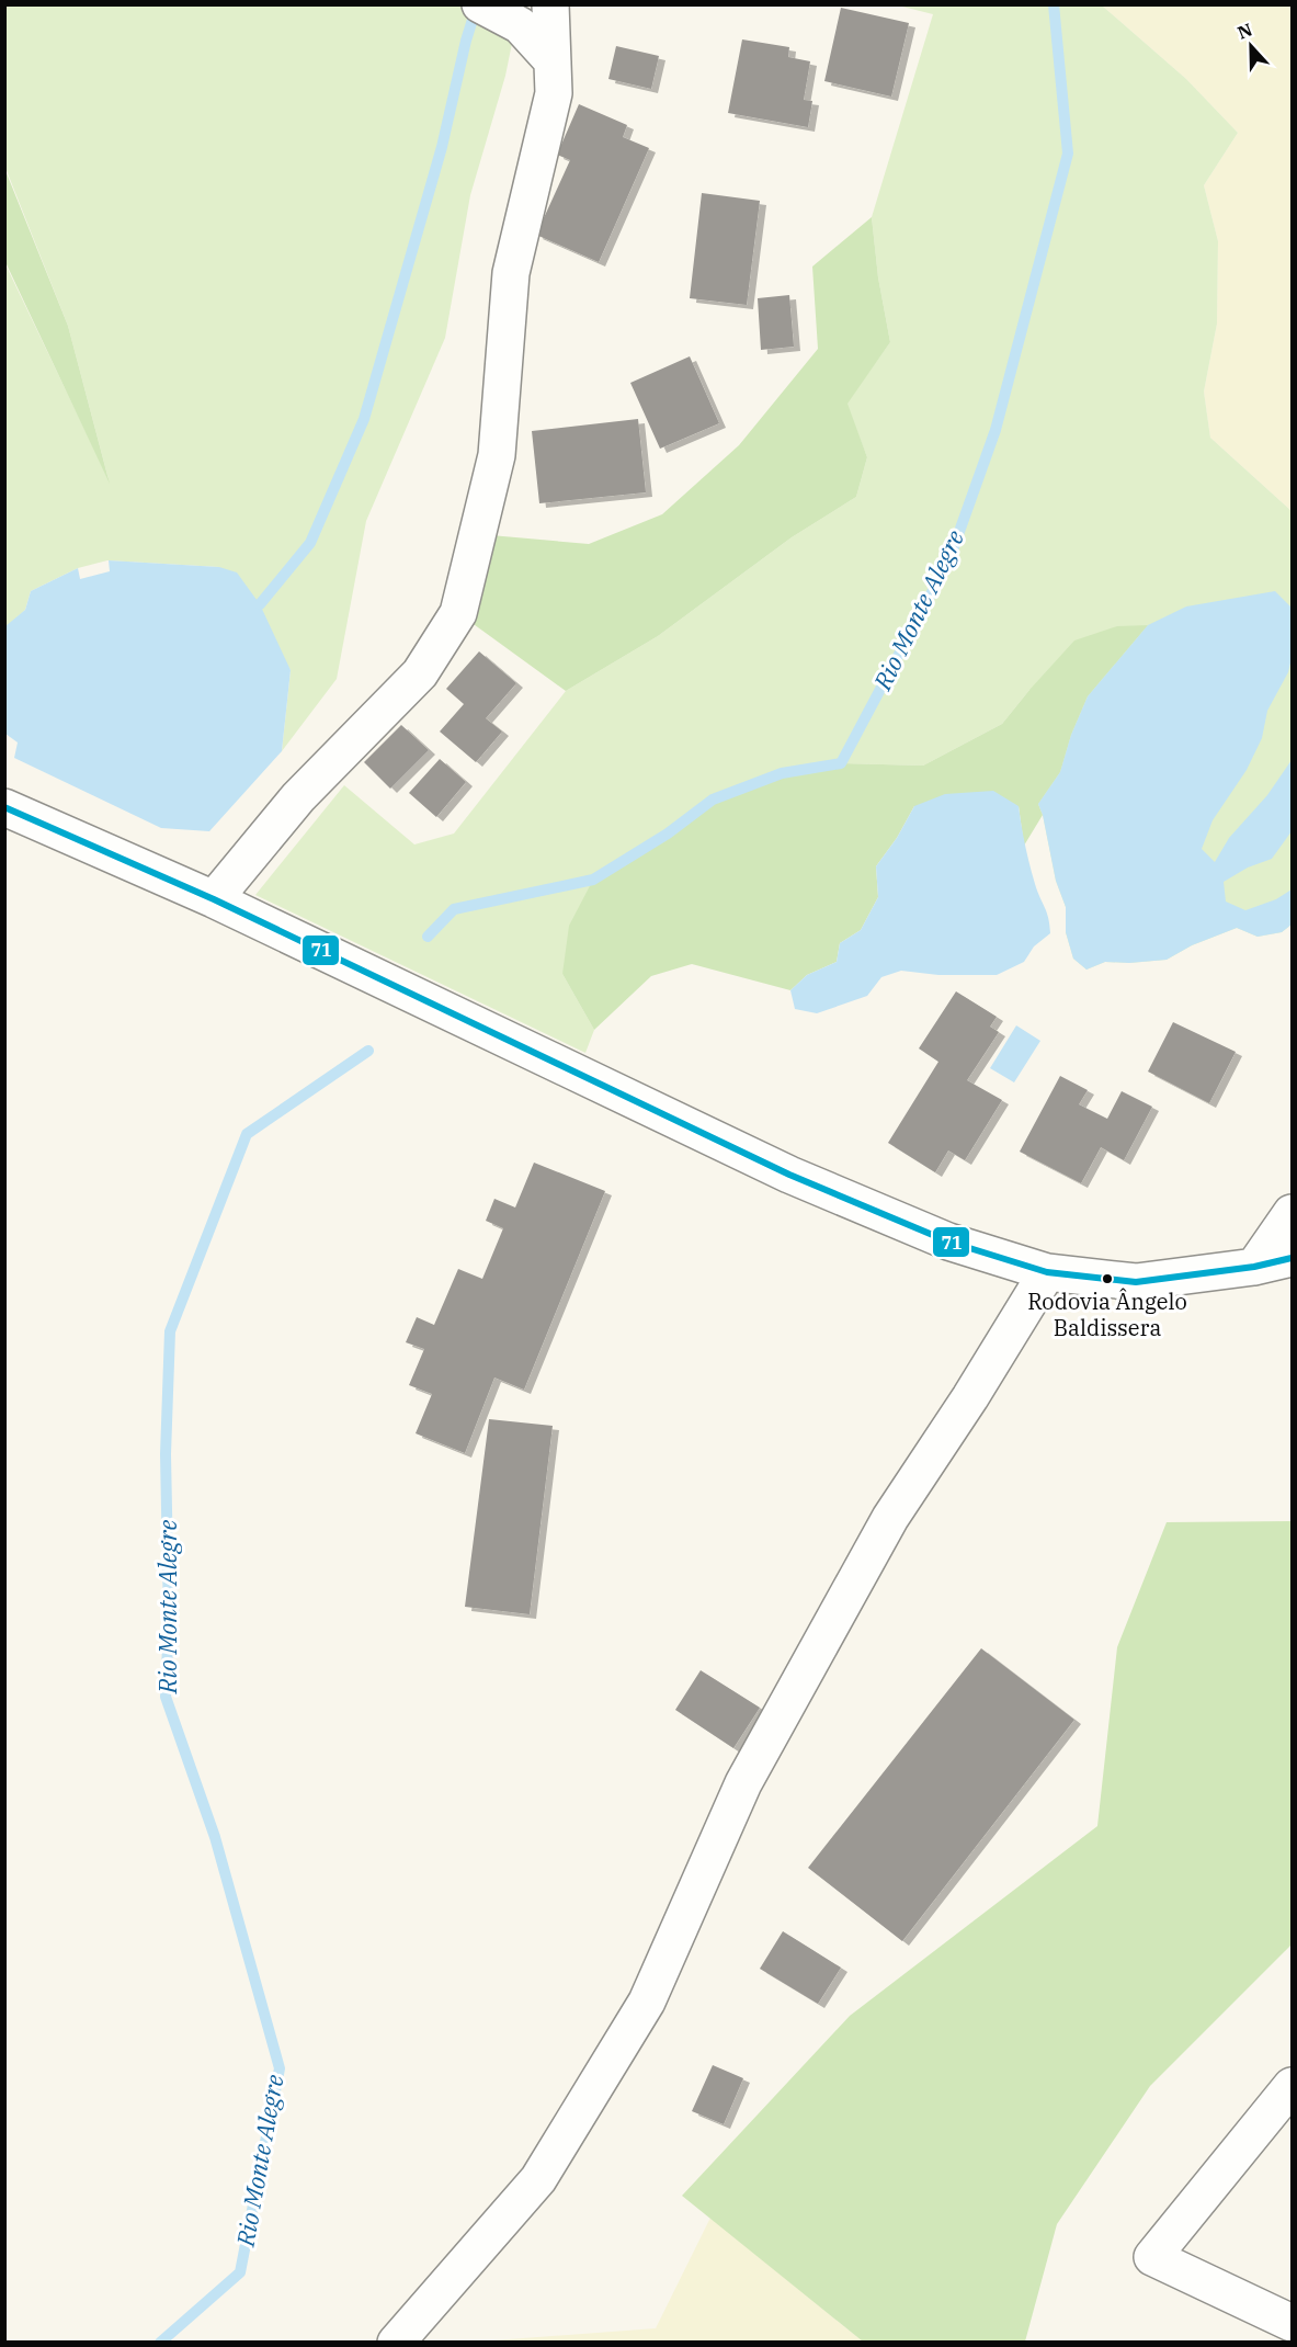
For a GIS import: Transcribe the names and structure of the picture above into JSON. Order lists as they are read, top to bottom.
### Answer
{
  "water": ["Rio Monte Alegre"],
  "places": ["Rodovia Ângelo Baldissera"],
  "lines": ["transit line 71"],
  "north": "top"
}
